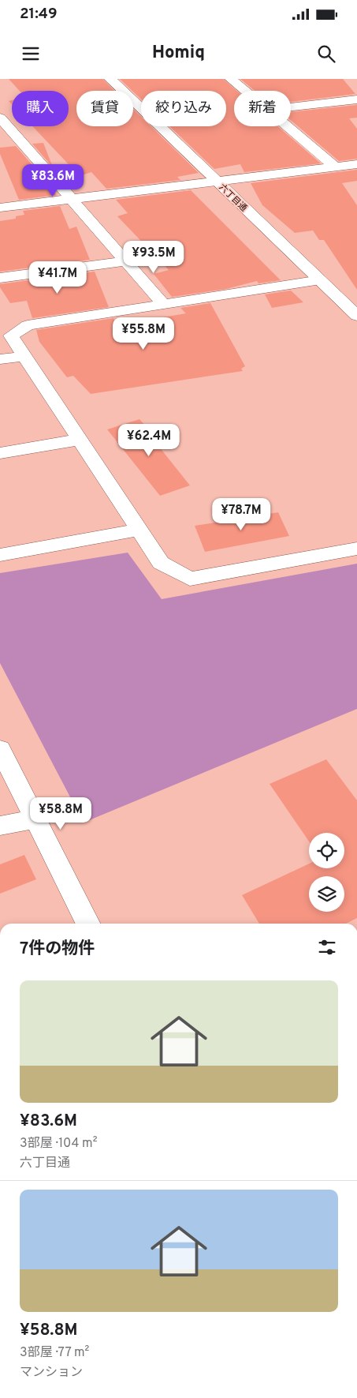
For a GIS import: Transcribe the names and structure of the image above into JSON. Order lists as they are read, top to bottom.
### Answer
{
  "streets": {
    "street": ["六丁目通"]
  },
  "page": {
    "status": "21:49",
    "header": "Homiq",
    "chip": [
      "購入",
      "賃貸",
      "絞り込み",
      "新着"
    ],
    "price": [
      "¥83.6M",
      "¥93.5M",
      "¥41.7M",
      "¥55.8M",
      "¥62.4M",
      "¥78.7M",
      "¥58.8M"
    ],
    "heading": "7件の物件",
    "list": [
      {
        "name": "¥83.6M",
        "note": "3部屋 · 104 m² · 六丁目通"
      },
      {
        "name": "¥58.8M",
        "note": "3部屋 · 77 m² · マンション"
      }
    ]
  }
}
